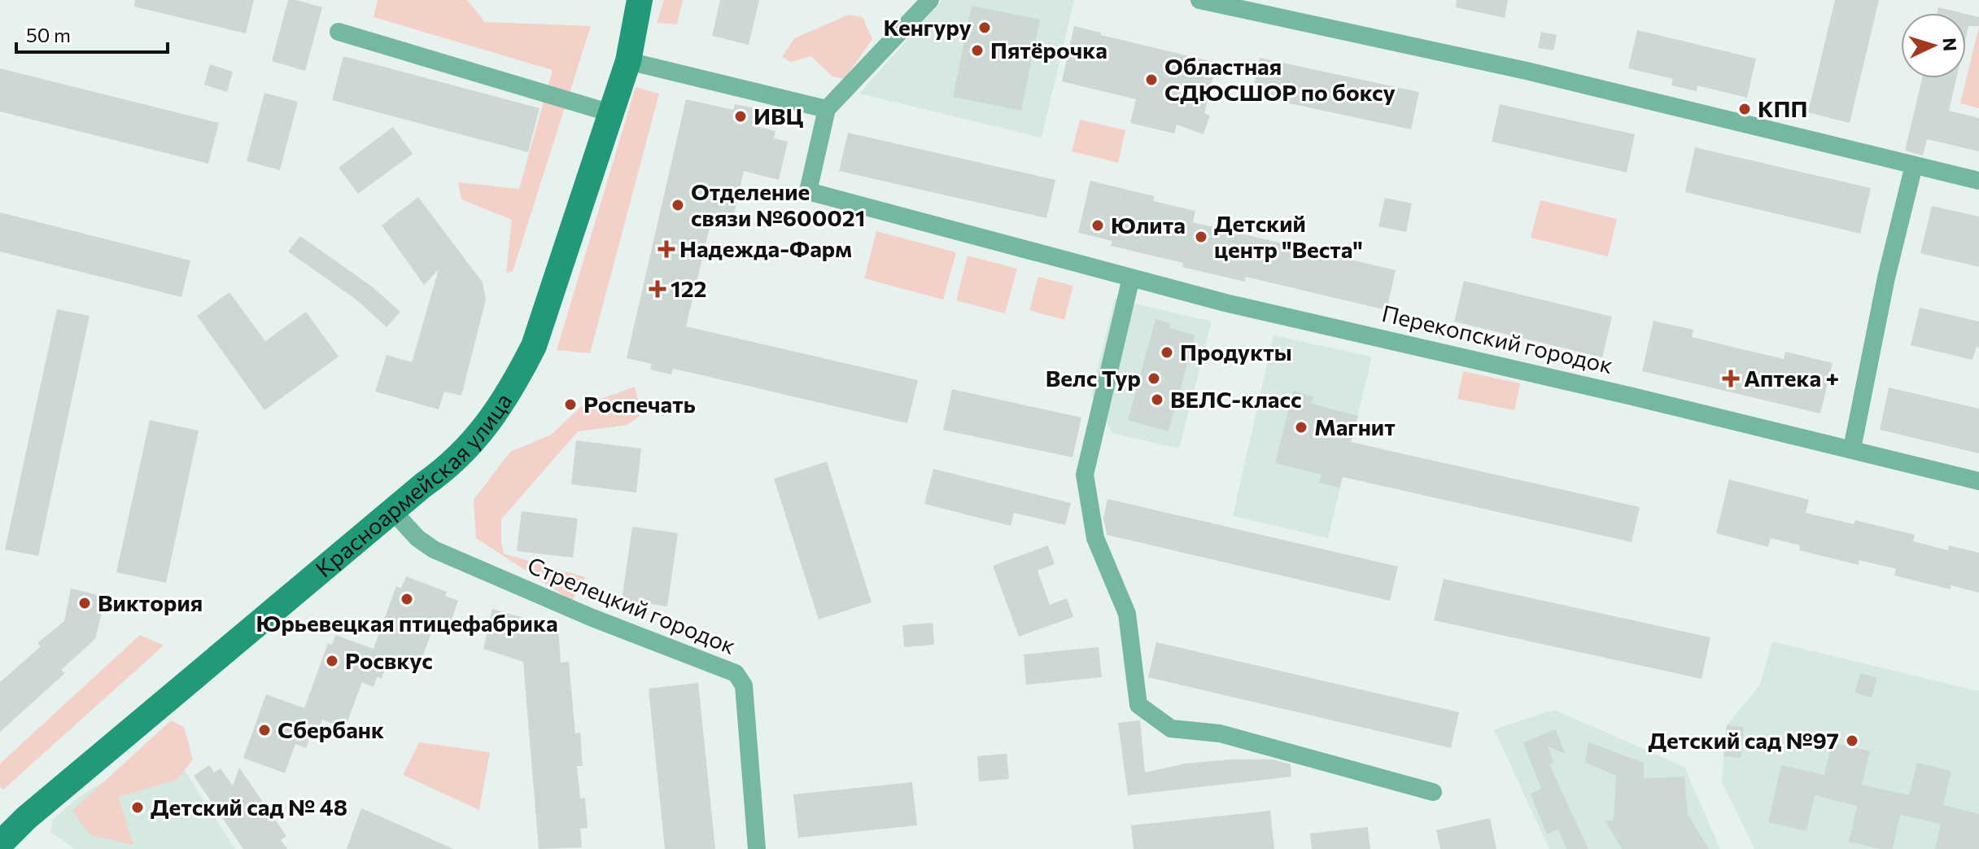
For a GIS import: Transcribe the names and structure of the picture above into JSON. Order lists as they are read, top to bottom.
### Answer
{
  "streets": {
    "street": ["Перекопский городок", "Красноармейская улица", "Стрелецкий городок"]
  },
  "crossings": [
    ["Красноармейская улица", "Стрелецкий городок"]
  ],
  "places": {
    "other": [
      "Кенгуру",
      "Пятёрочка",
      "Областная СДЮСШОР по боксу",
      "КПП",
      "ИВЦ",
      "Отделение связи №600021",
      "Юлита",
      "Детский центр \"Веста\"",
      "Продукты",
      "Велс Тур",
      "ВЕЛС-класс",
      "Роспечать",
      "Магнит",
      "Юрьевецкая птицефабрика",
      "Виктория",
      "Росвкус",
      "Сбербанк",
      "Детский сад №97",
      "Детский сад № 48"
    ],
    "health": ["Надежда-Фарм", "122", "Аптека +"]
  },
  "scale_bar": "50 m",
  "north": "right"
}
